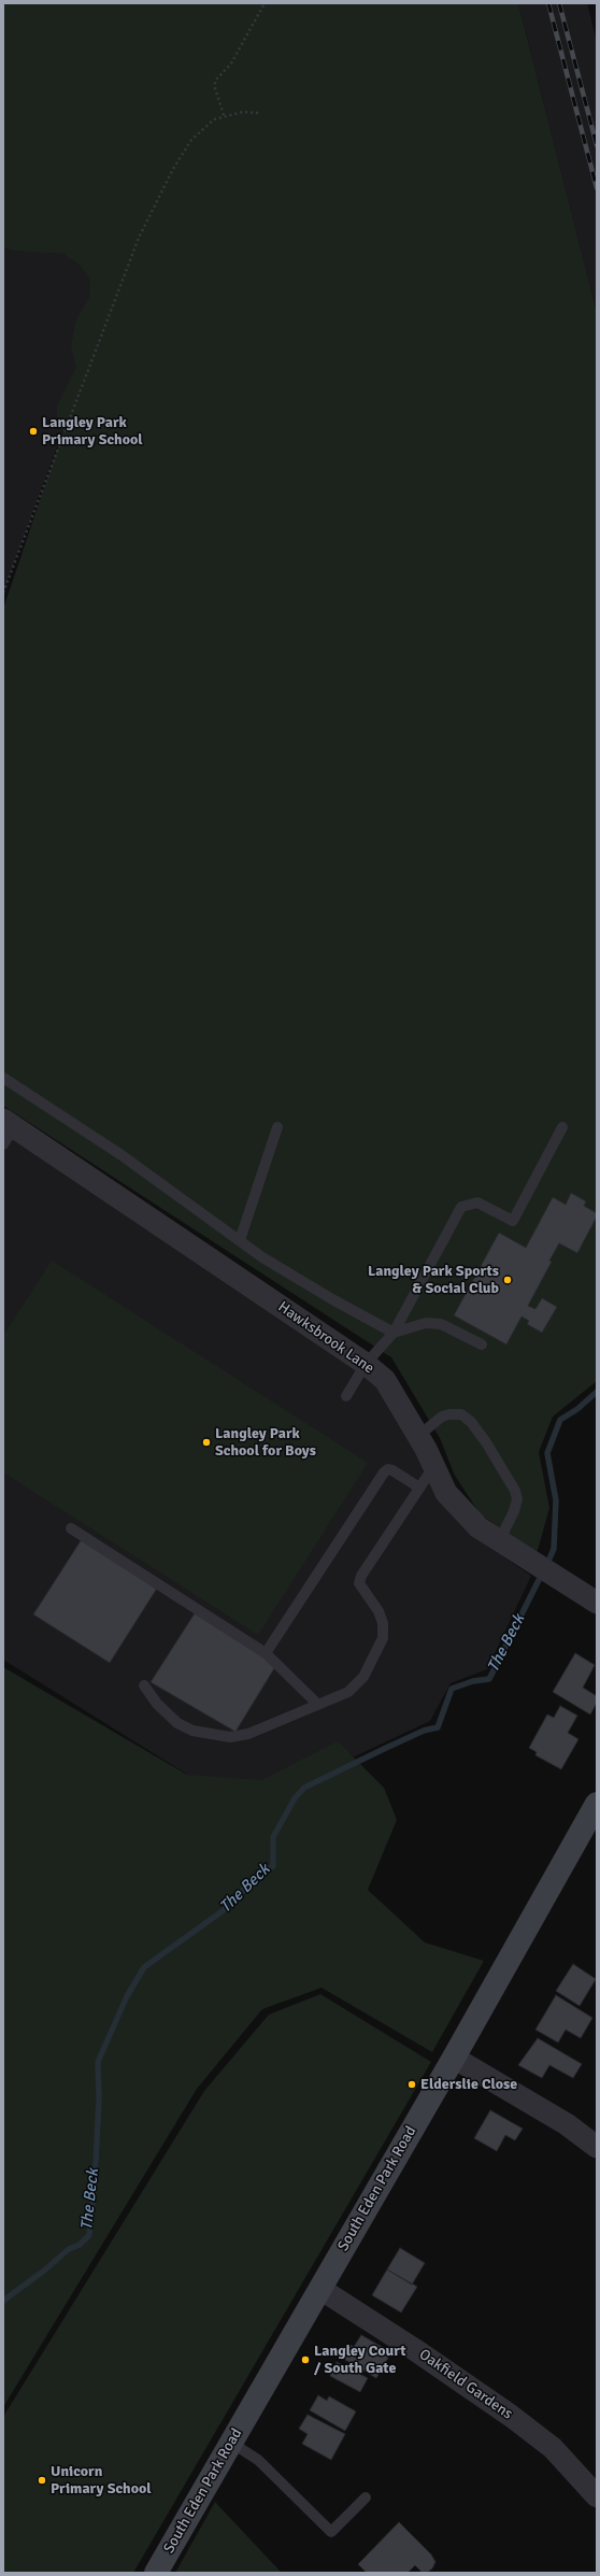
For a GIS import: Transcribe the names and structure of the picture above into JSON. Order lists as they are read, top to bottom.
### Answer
{
  "streets": {
    "main road": ["South Eden Park Road"],
    "street": ["Hawksbrook Lane", "Oakfield Gardens"]
  },
  "crossings": [
    ["South Eden Park Road", "Oakfield Gardens"]
  ],
  "water": ["The Beck"],
  "places": [
    "Langley Park Primary School",
    "Langley Park Sports & Social Club",
    "Langley Park School for Boys",
    "Elderslie Close",
    "Langley Court / South Gate",
    "Unicorn Primary School"
  ]
}
